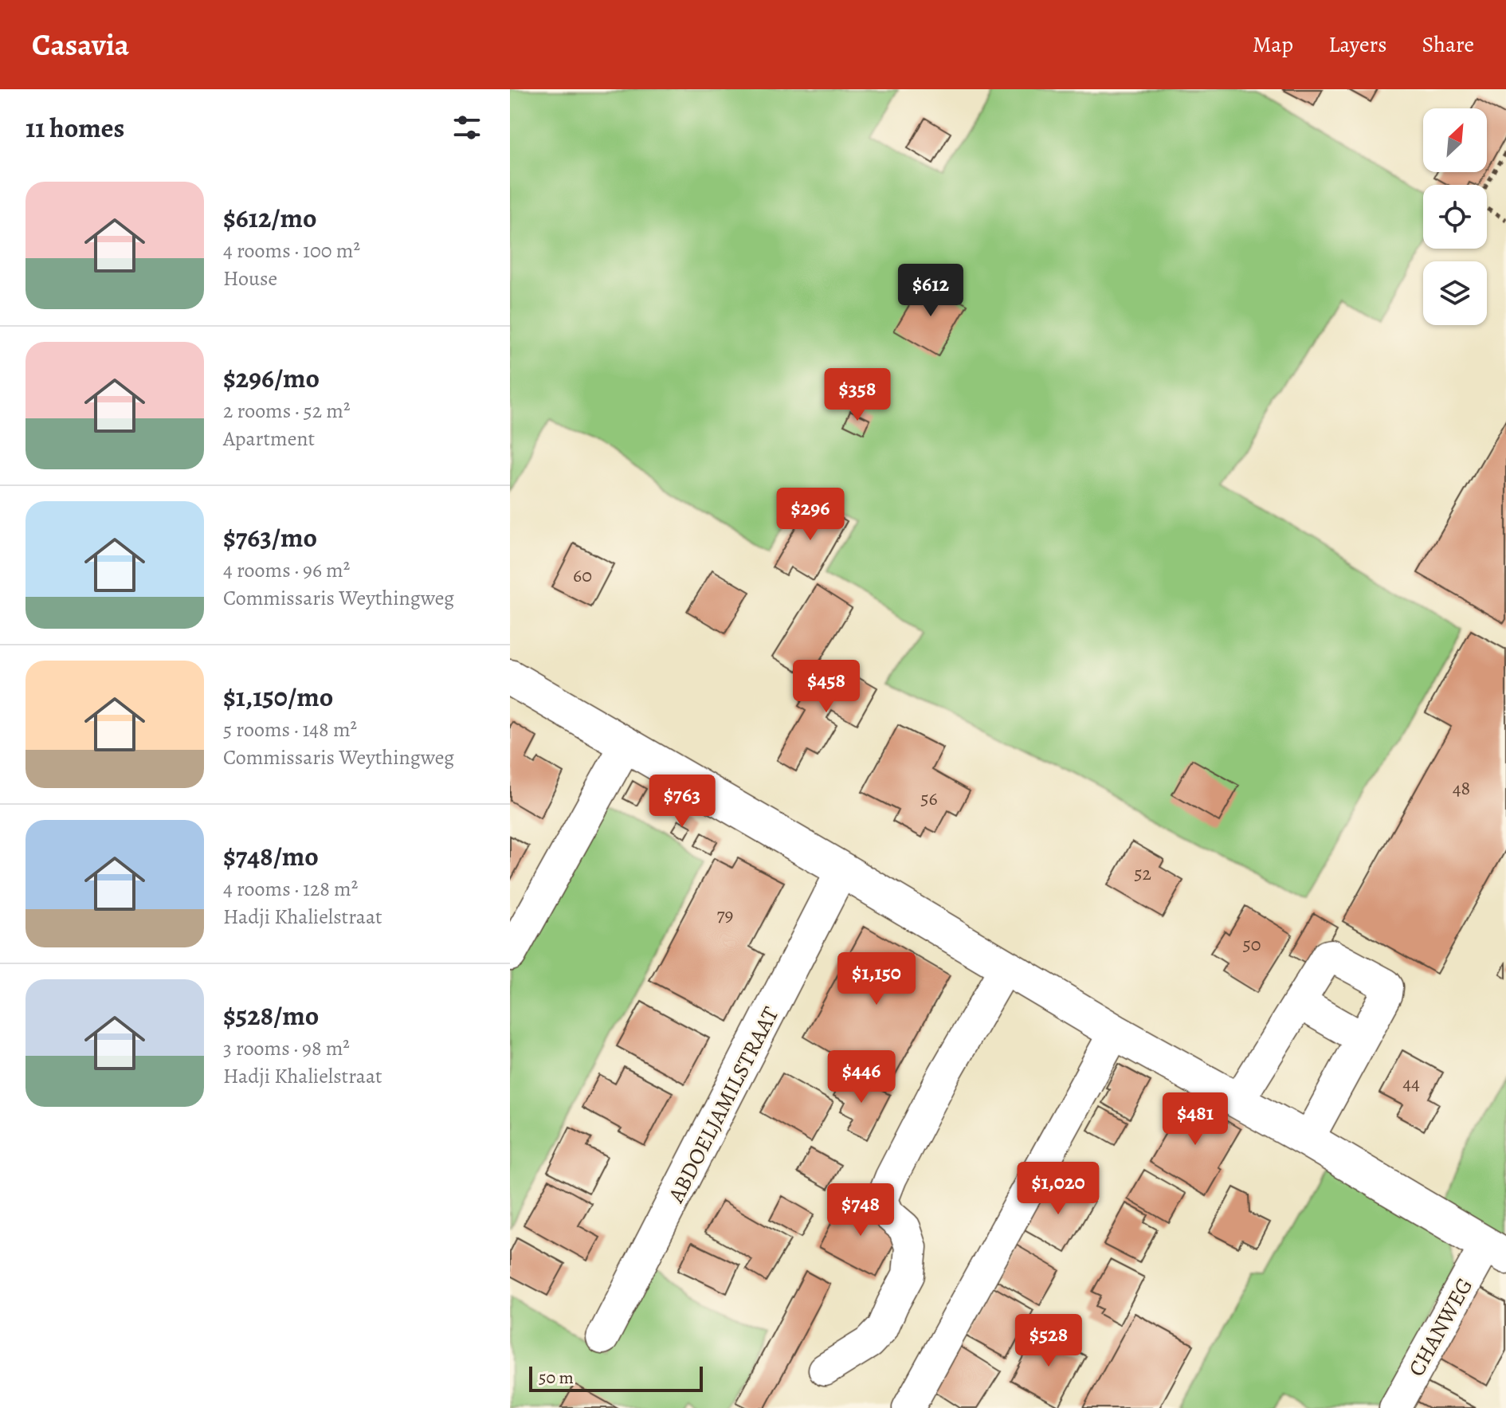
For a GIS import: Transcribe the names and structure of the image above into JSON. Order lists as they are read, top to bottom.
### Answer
{
  "streets": {
    "street": ["ABDOELJAMILSTRAAT", "CHANWEG"]
  },
  "house_numbers": [
    "60",
    "48",
    "56",
    "52",
    "79",
    "50",
    "44"
  ],
  "scale_bar": "50 m",
  "north": "top right",
  "page": {
    "header": "Casavia",
    "nav": ["Map", "Layers", "Share"],
    "heading": "11 homes",
    "list": [
      {
        "name": "$612/mo",
        "note": "4 rooms · 100 m² · House"
      },
      {
        "name": "$296/mo",
        "note": "2 rooms · 52 m² · Apartment"
      },
      {
        "name": "$763/mo",
        "note": "4 rooms · 96 m² · Commissaris Weythingweg"
      },
      {
        "name": "$1,150/mo",
        "note": "5 rooms · 148 m² · Commissaris Weythingweg"
      },
      {
        "name": "$748/mo",
        "note": "4 rooms · 128 m² · Hadji Khalielstraat"
      },
      {
        "name": "$528/mo",
        "note": "3 rooms · 98 m² · Hadji Khalielstraat"
      }
    ],
    "price": [
      "$612",
      "$358",
      "$296",
      "$458",
      "$763",
      "$1,150",
      "$446",
      "$481",
      "$1,020",
      "$748",
      "$528"
    ],
    "scale": "50 m"
  }
}
